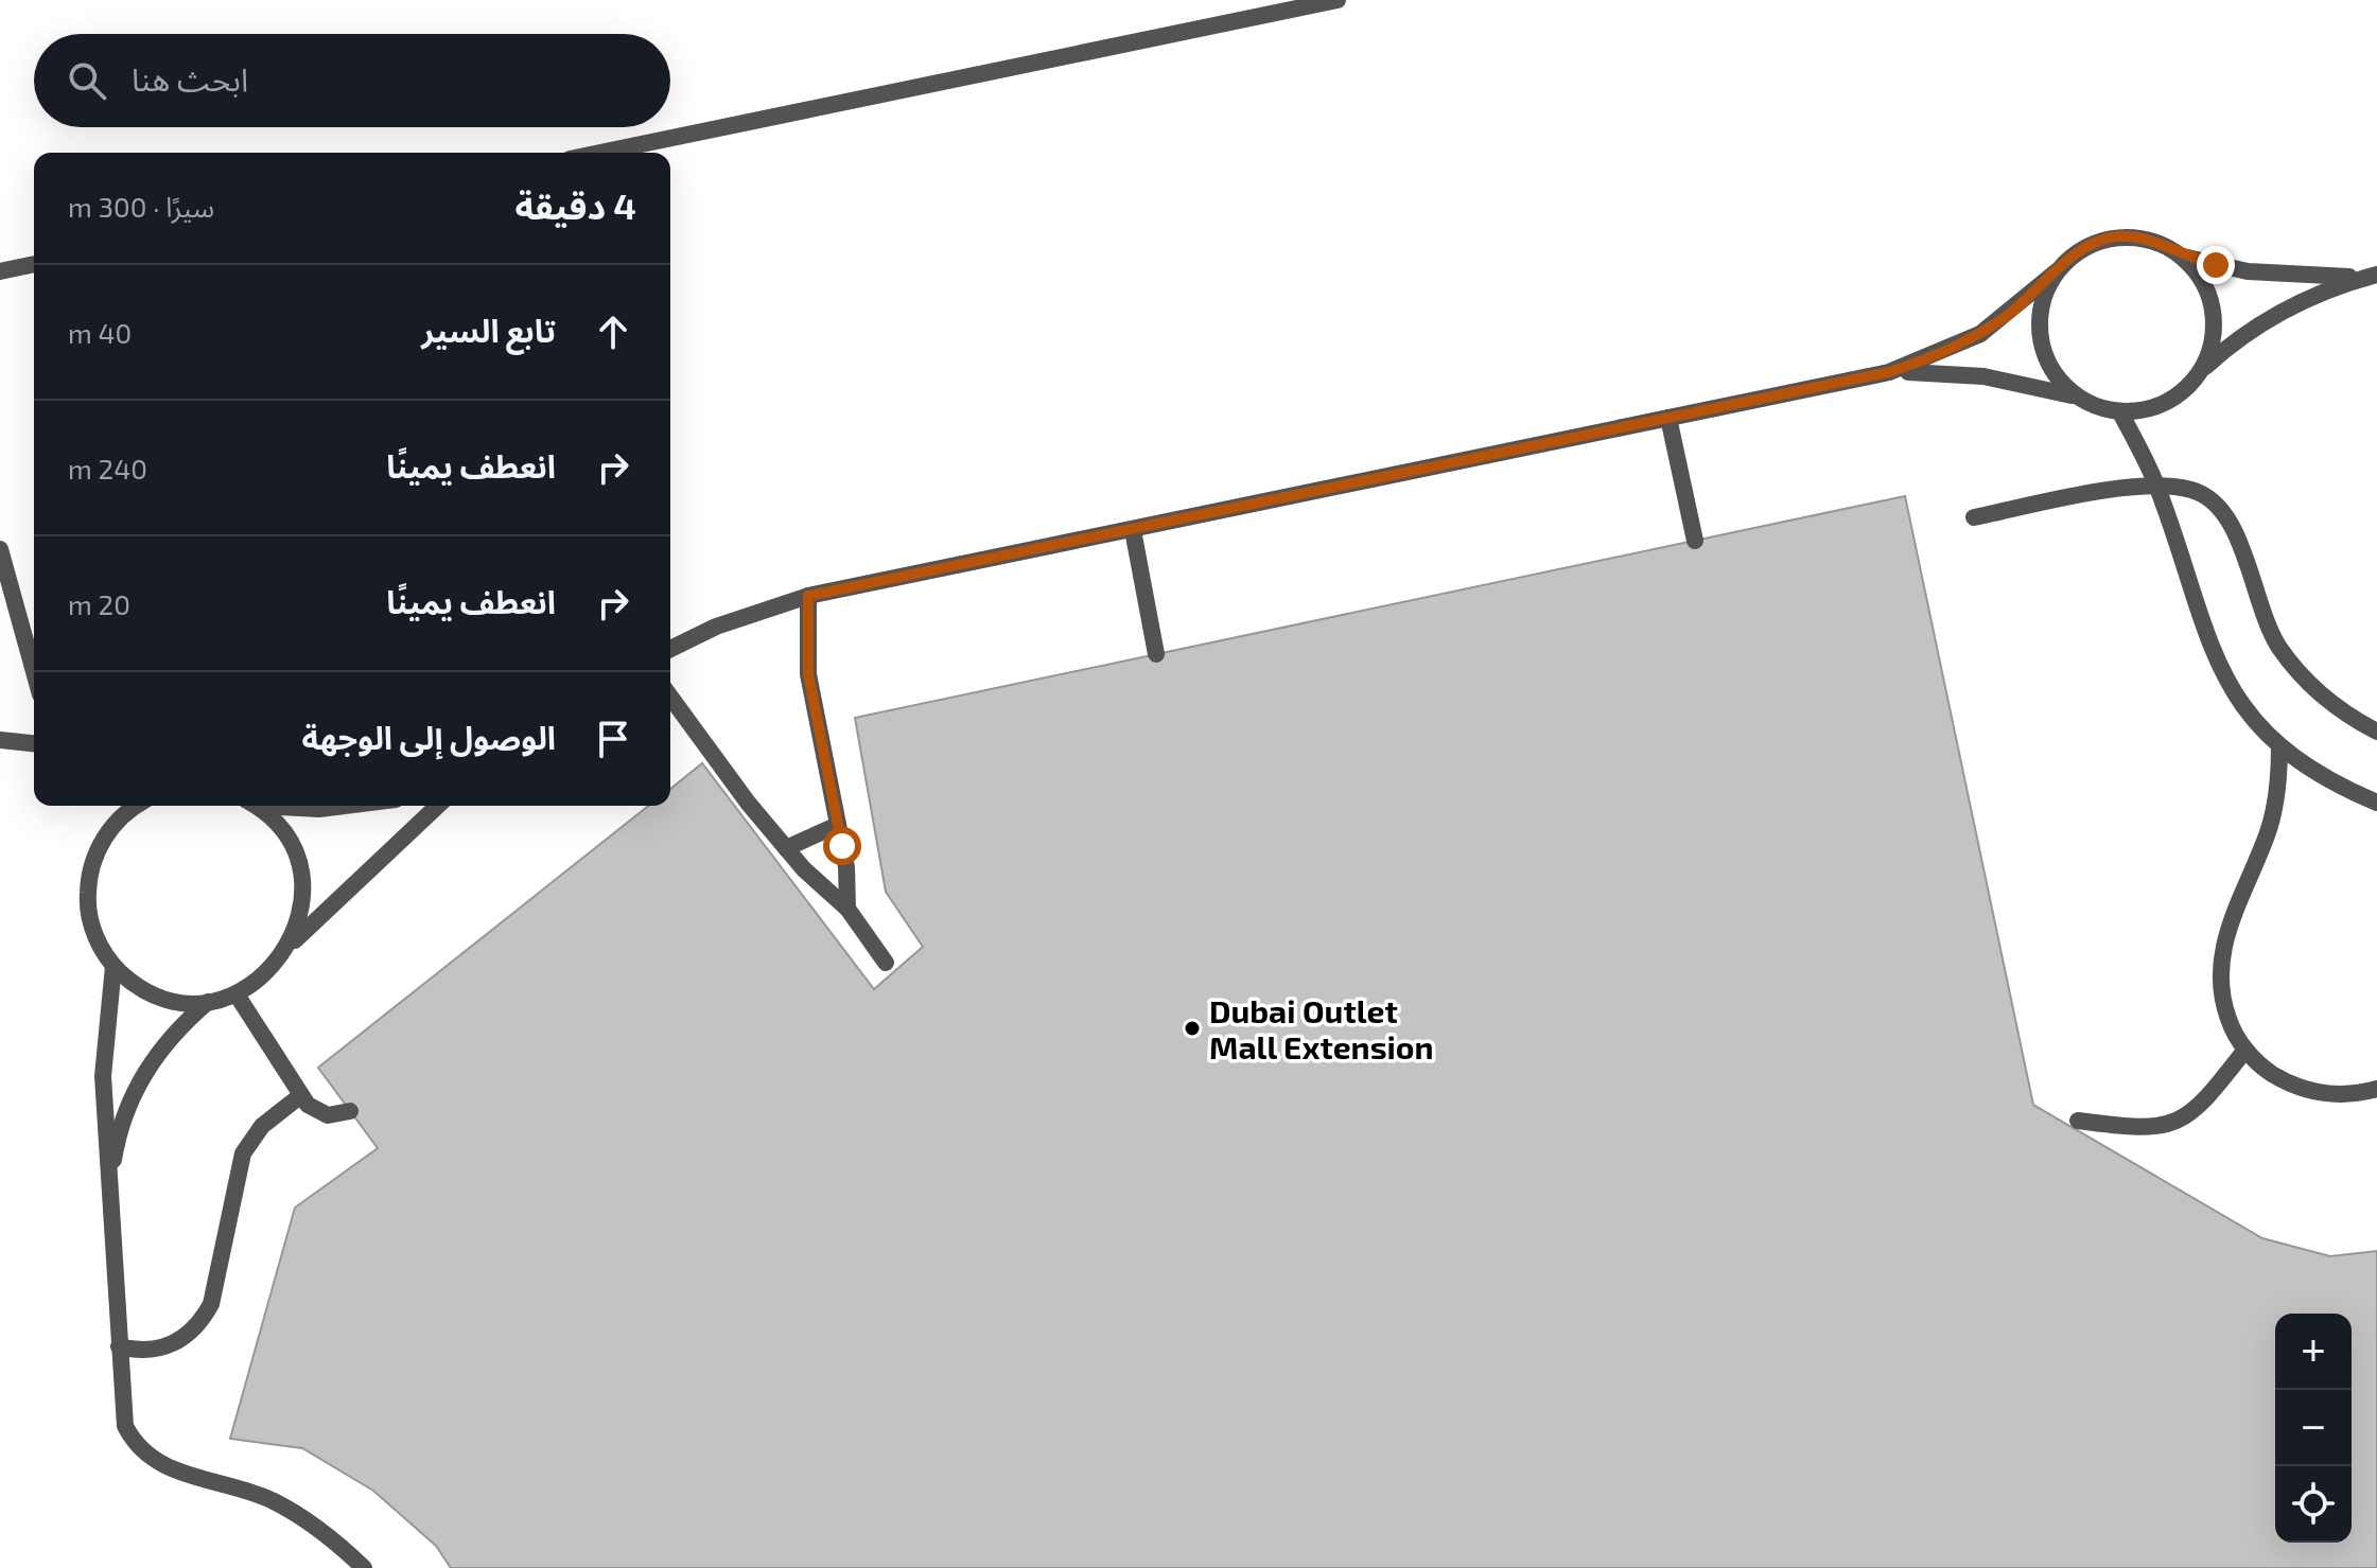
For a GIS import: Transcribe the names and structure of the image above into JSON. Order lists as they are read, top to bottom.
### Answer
{
  "places": ["Dubai Outlet Mall Extension"],
  "page": {
    "search": "ابحث هنا",
    "heading": ["4 دقيقة", "سيرًا · 300 m"],
    "list": [
      ["تابع السير", "40 m"],
      ["انعطف يمينًا", "240 m"],
      ["انعطف يمينًا", "20 m"],
      "الوصول إلى الوجهة"
    ],
    "map_buttons": ["+", "−"]
  }
}
